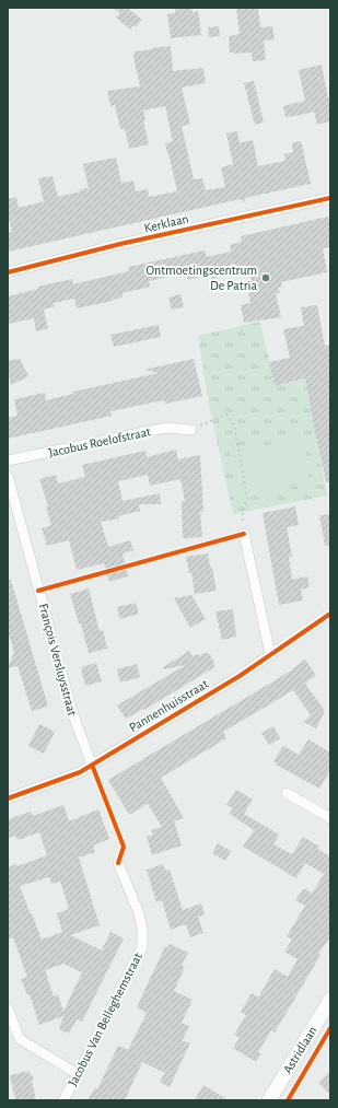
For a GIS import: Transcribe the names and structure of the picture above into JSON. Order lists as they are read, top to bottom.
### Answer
{
  "streets": {
    "main road": ["Astridlaan"],
    "street": [
      "Kerklaan",
      "Jacobus Roelofstraat",
      "François Versluysstraat",
      "Pannenhuisstraat",
      "Jacobus Van Belleghemstraat"
    ]
  },
  "crossings": [
    ["François Versluysstraat", "Pannenhuisstraat"]
  ],
  "places": ["Ontmoetingscentrum De Patria"]
}
